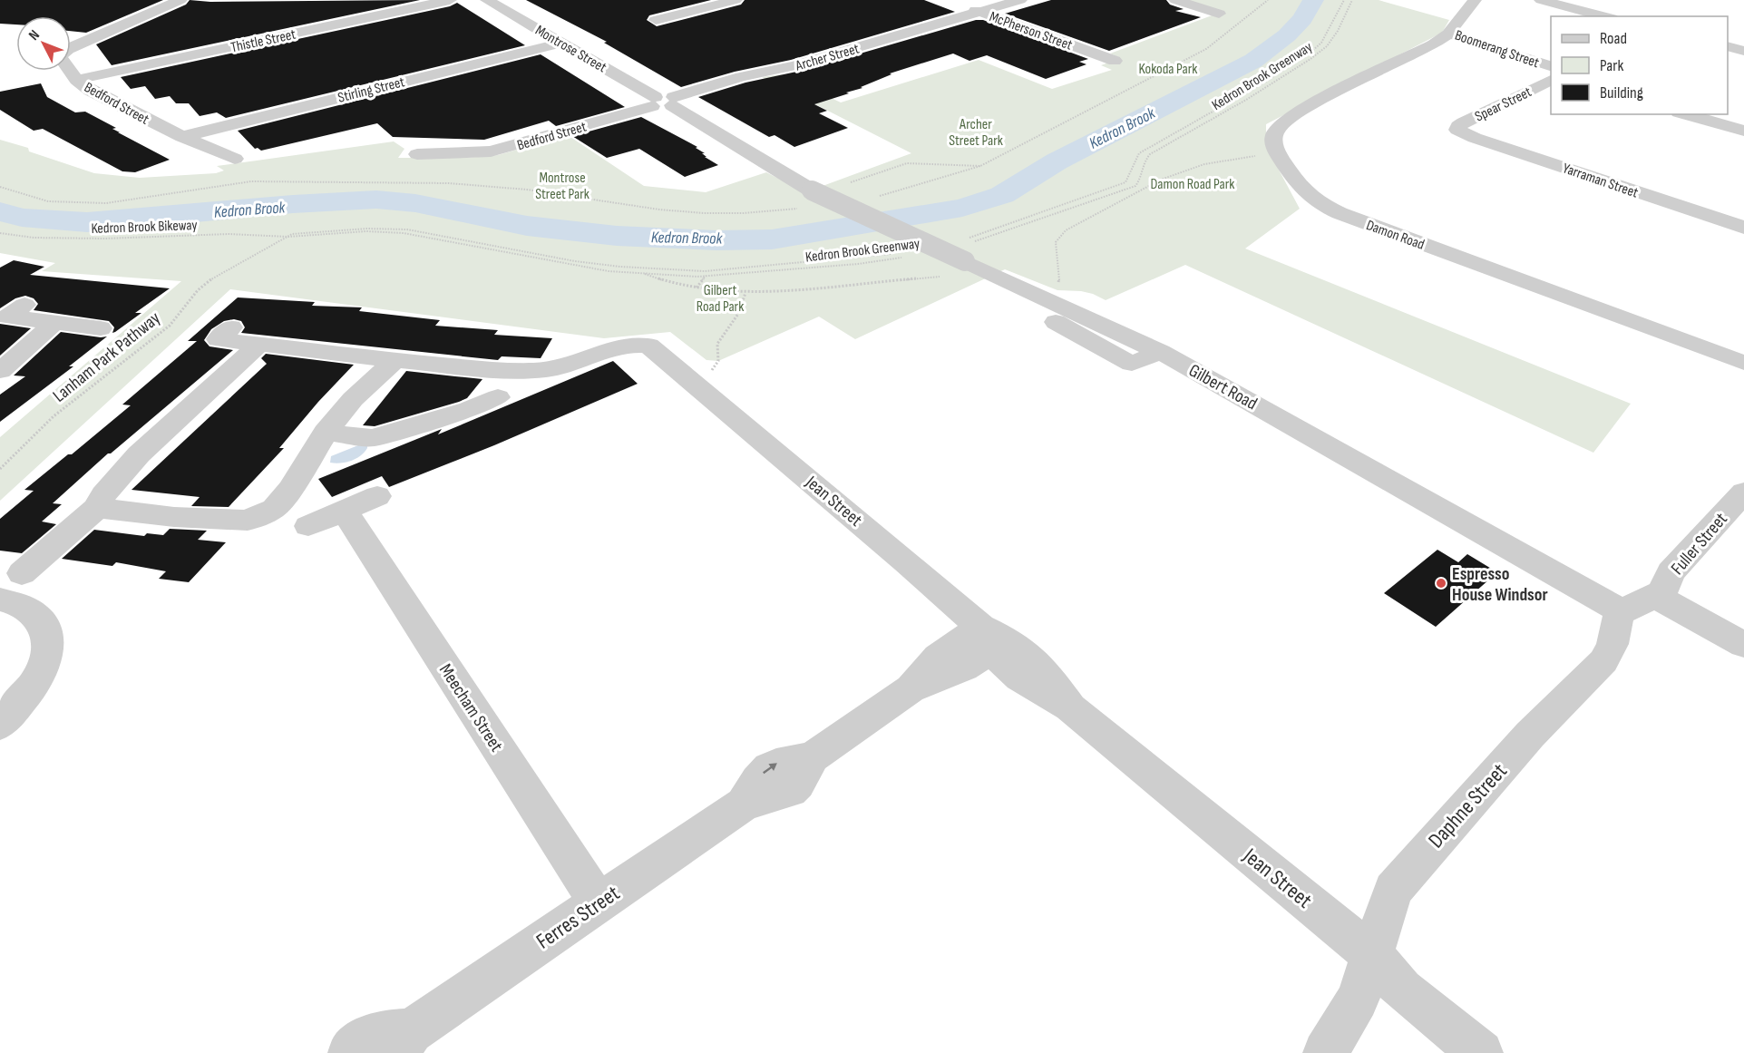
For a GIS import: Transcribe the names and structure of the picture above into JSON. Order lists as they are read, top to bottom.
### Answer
{
  "streets": {
    "street": [
      "McPherson Street",
      "Thistle Street",
      "Montrose Street",
      "Boomerang Street",
      "Archer Street",
      "Stirling Street",
      "Bedford Street",
      "Spear Street",
      "Yarraman Street",
      "Damon Road",
      "Gilbert Road",
      "Jean Street",
      "Fuller Street",
      "Meecham Street",
      "Daphne Street",
      "Ferres Street"
    ],
    "path": ["Kedron Brook Greenway", "Kedron Brook Bikeway", "Lanham Park Pathway"]
  },
  "crossings": [
    ["McPherson Street", "Archer Street"],
    ["Thistle Street", "Bedford Street"],
    ["Montrose Street", "Archer Street"],
    ["Montrose Street", "Stirling Street"],
    ["Montrose Street", "Bedford Street"],
    ["Montrose Street", "Gilbert Road"],
    ["Archer Street", "Bedford Street"],
    ["Kedron Brook Greenway", "Kedron Brook Bikeway"],
    ["Kedron Brook Greenway", "Lanham Park Pathway"],
    ["Stirling Street", "Bedford Street"],
    ["Spear Street", "Yarraman Street"],
    ["Kedron Brook Bikeway", "Lanham Park Pathway"],
    ["Gilbert Road", "Daphne Street"],
    ["Jean Street", "Daphne Street"],
    ["Jean Street", "Ferres Street"],
    ["Meecham Street", "Ferres Street"]
  ],
  "water": ["Kedron Brook"],
  "parks": [
    "Kokoda Park",
    "Archer Street Park",
    "Montrose Street Park",
    "Damon Road Park",
    "Gilbert Road Park"
  ],
  "places": ["Espresso House Windsor"],
  "legend": ["Road", "Park", "Building"],
  "north": "top left"
}
